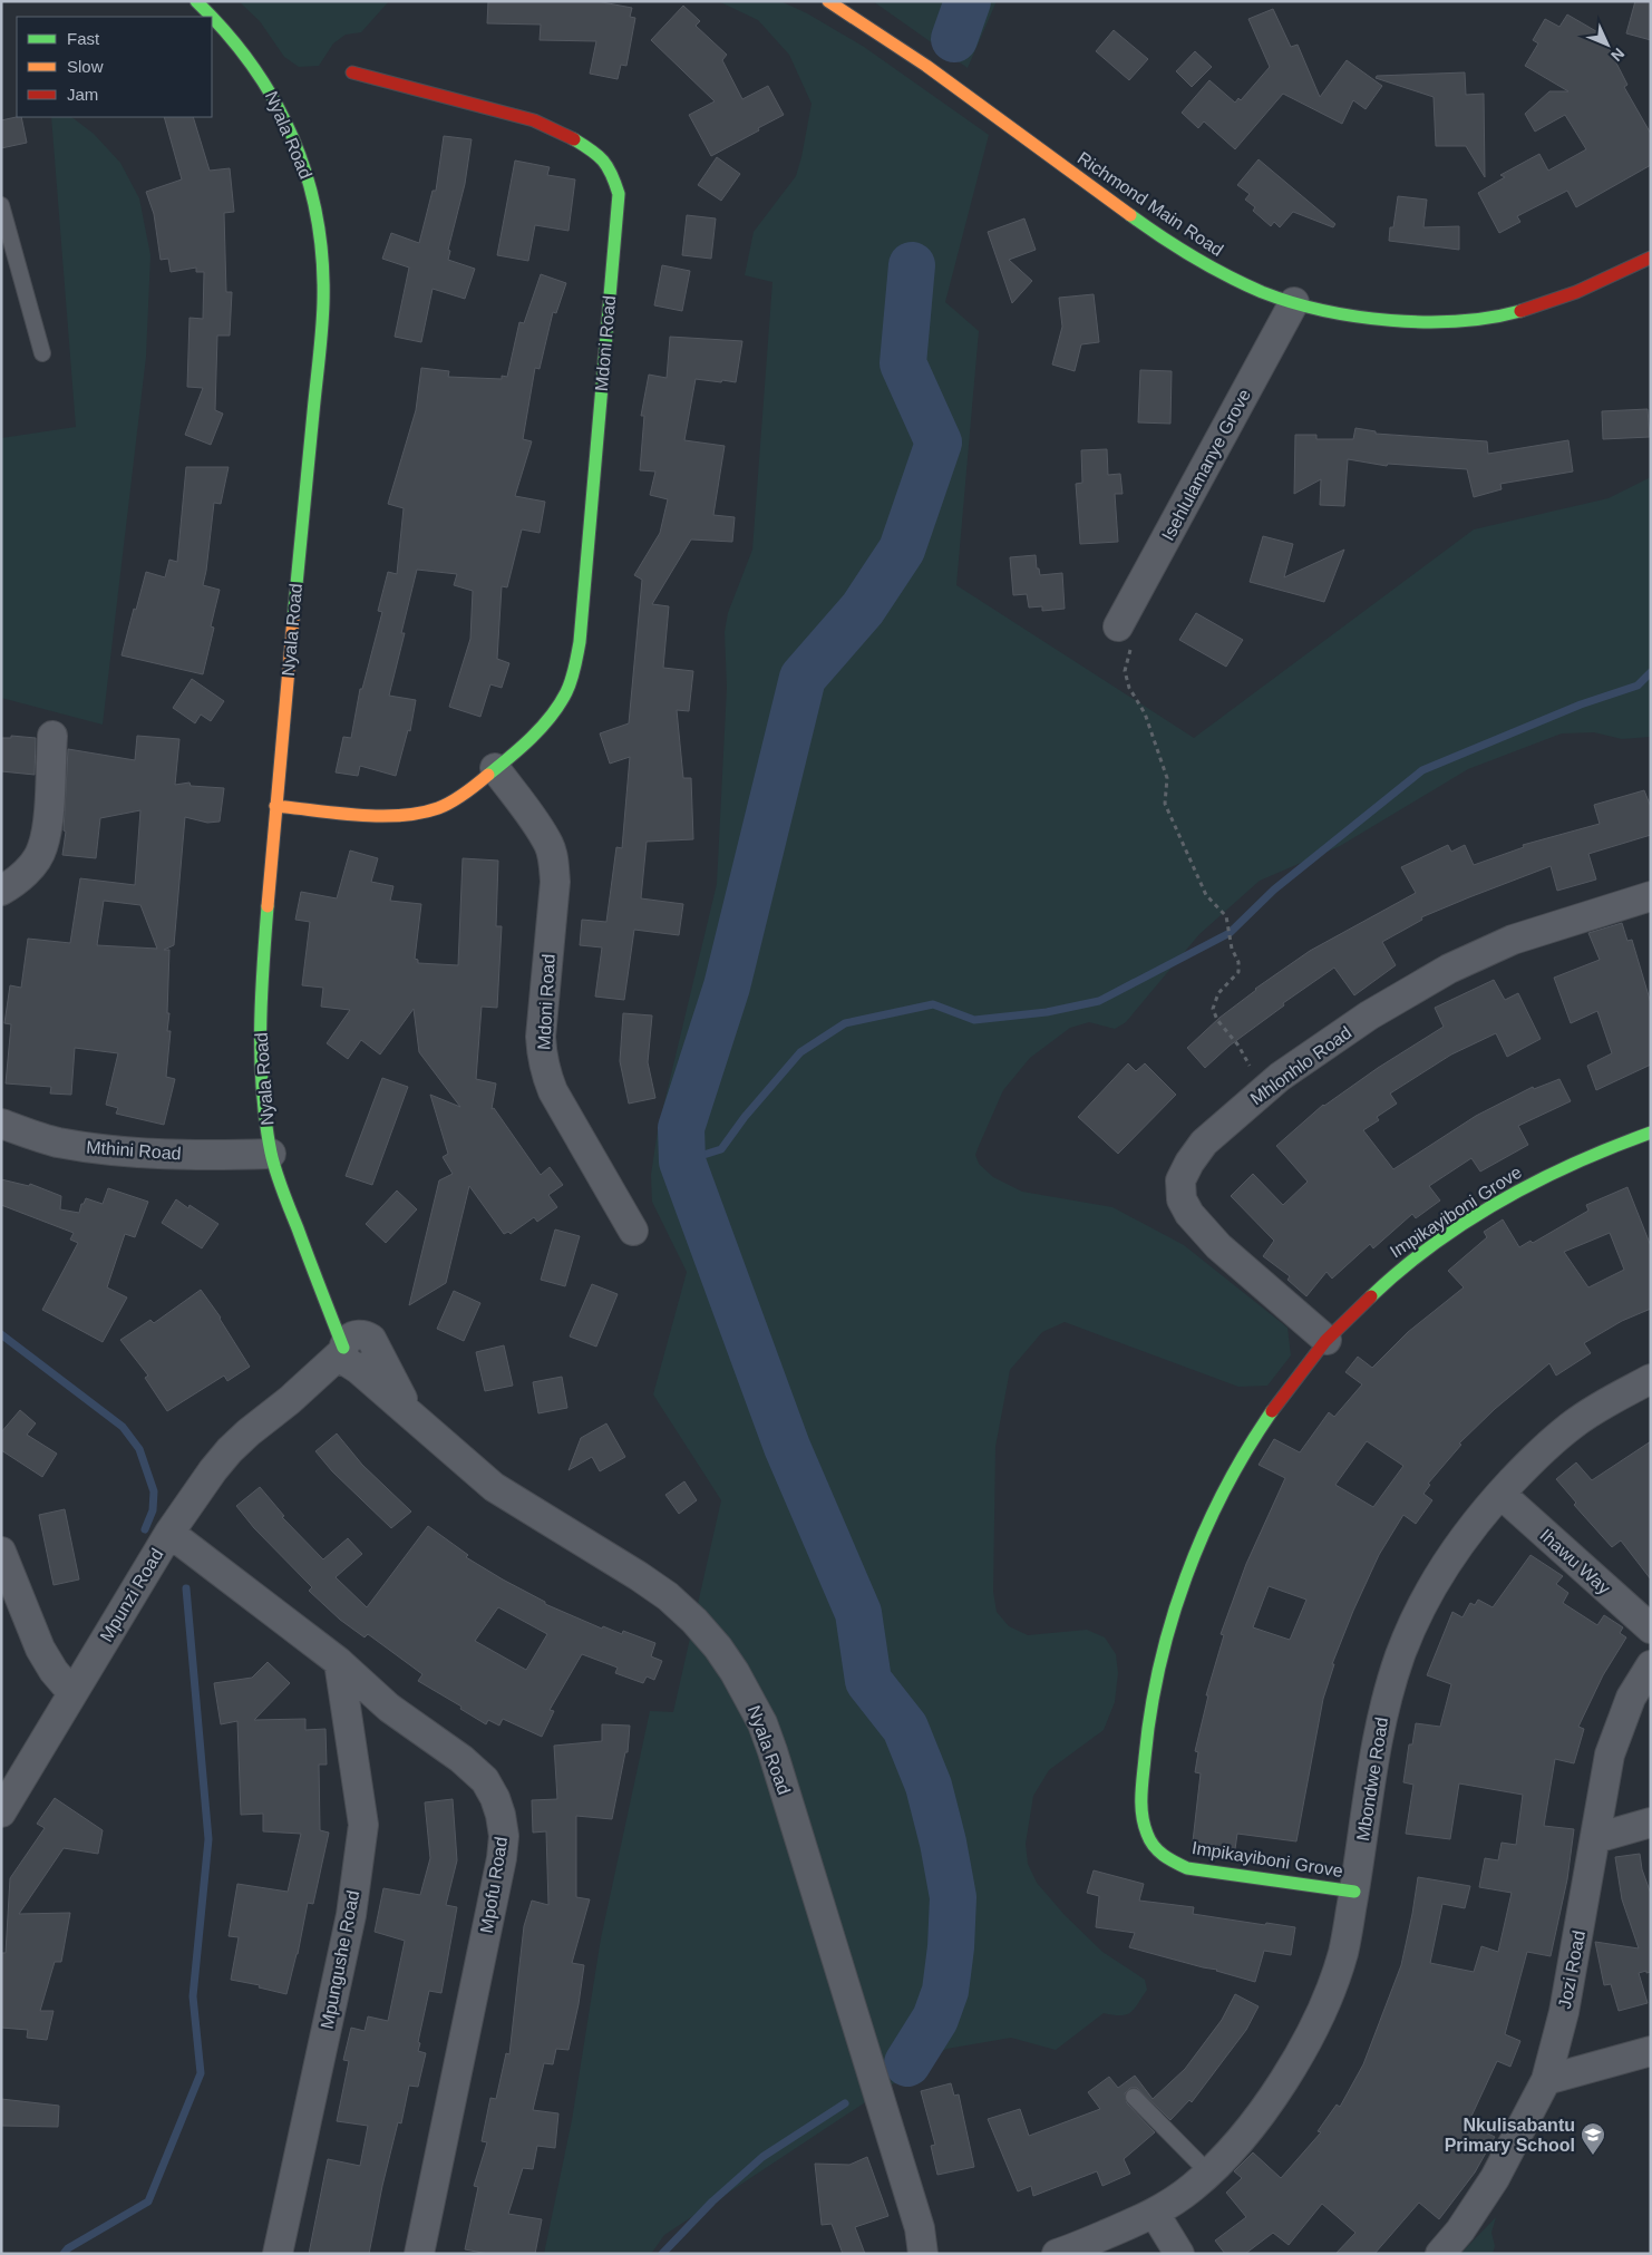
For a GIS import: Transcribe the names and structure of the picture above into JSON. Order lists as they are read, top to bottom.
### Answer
{
  "streets": {
    "street": [
      "Nyala Road",
      "Richmond Main Road",
      "Mdoni Road",
      "Isehlulamanye Grove",
      "Mhlonhlo Road",
      "Mthini Road",
      "Impikayiboni Grove",
      "Ihawu Way",
      "Mpunzi Road",
      "Mbondwe Road",
      "Mpofu Road",
      "Mpungushe Road",
      "Jozi Road"
    ]
  },
  "crossings": [
    ["Nyala Road", "Mdoni Road"],
    ["Nyala Road", "Mthini Road"],
    ["Nyala Road", "Mpunzi Road"],
    ["Richmond Main Road", "Isehlulamanye Grove"],
    ["Mhlonhlo Road", "Impikayiboni Grove"],
    ["Impikayiboni Grove", "Mbondwe Road"],
    ["Ihawu Way", "Mbondwe Road"],
    ["Mpunzi Road", "Mpofu Road"],
    ["Mpofu Road", "Mpungushe Road"]
  ],
  "places": {
    "school or university": ["Nkulisabantu Primary School"]
  },
  "legend": ["Fast", "Slow", "Jam"],
  "north": "bottom right"
}
